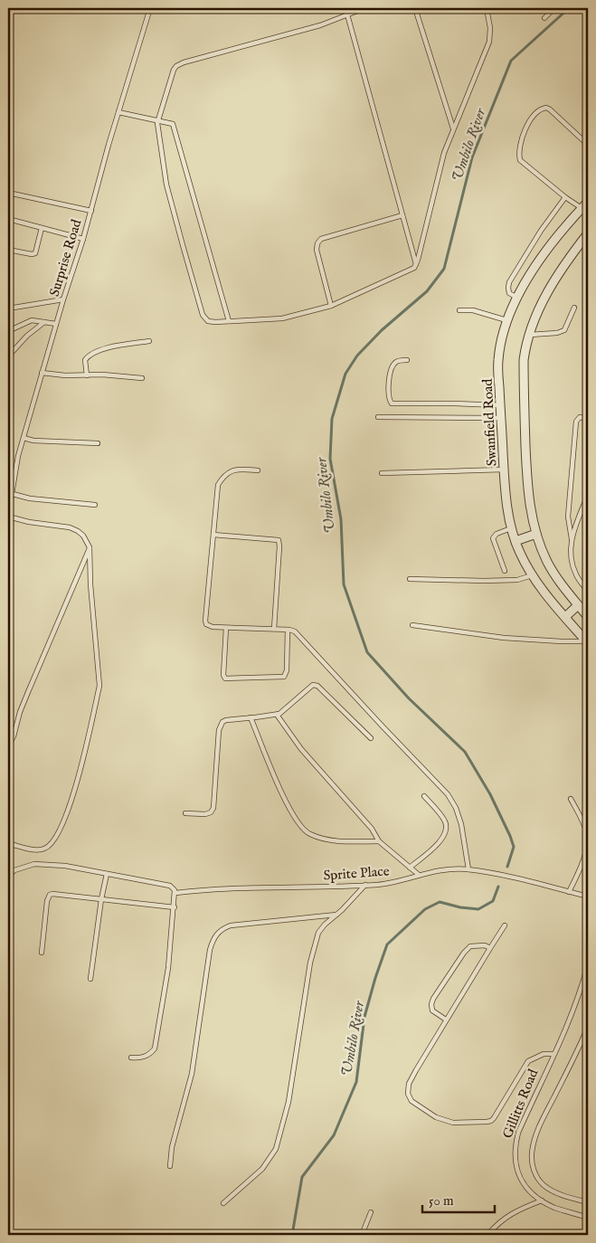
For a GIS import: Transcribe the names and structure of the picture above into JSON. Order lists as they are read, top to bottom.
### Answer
{
  "streets": {
    "street": ["Swanfield Road"],
    "lane": ["Surprise Road", "Sprite Place", "Gillitts Road"]
  },
  "water": ["Umbilo River"],
  "scale_bar": "50 m"
}
